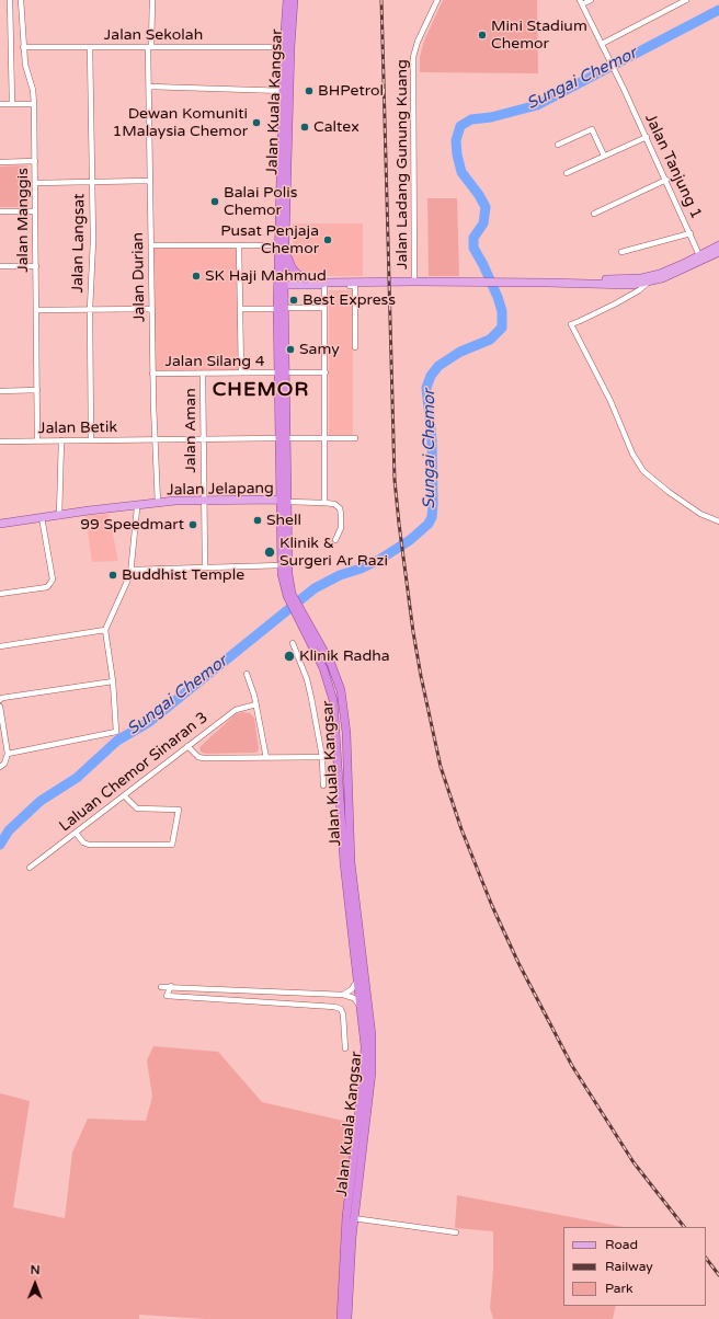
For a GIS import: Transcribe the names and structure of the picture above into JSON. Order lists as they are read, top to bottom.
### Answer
{
  "streets": {
    "highway": ["Jalan Kuala Kangsar"],
    "main road": ["Jalan Jelapang"],
    "street": [
      "Jalan Sekolah",
      "Jalan Ladang Gunung Kuang",
      "Jalan Tanjung 1",
      "Jalan Manggis",
      "Jalan Langsat",
      "Jalan Durian",
      "Jalan Silang 4",
      "Jalan Betik",
      "Jalan Aman",
      "Laluan Chemor Sinaran 3"
    ]
  },
  "crossings": [
    ["Jalan Sekolah", "Jalan Kuala Kangsar"],
    ["Jalan Sekolah", "Jalan Manggis"],
    ["Jalan Sekolah", "Jalan Langsat"],
    ["Jalan Sekolah", "Jalan Durian"],
    ["Jalan Kuala Kangsar", "Jalan Silang 4"],
    ["Jalan Kuala Kangsar", "Jalan Betik"],
    ["Jalan Kuala Kangsar", "Jalan Jelapang"],
    ["Jalan Manggis", "Jalan Betik"],
    ["Jalan Langsat", "Jalan Betik"],
    ["Jalan Durian", "Jalan Silang 4"],
    ["Jalan Durian", "Jalan Betik"],
    ["Jalan Durian", "Jalan Jelapang"],
    ["Jalan Silang 4", "Jalan Aman"],
    ["Jalan Betik", "Jalan Aman"],
    ["Jalan Aman", "Jalan Jelapang"]
  ],
  "districts": ["CHEMOR"],
  "water": ["Sungai Chemor"],
  "places": [
    "Mini Stadium Chemor",
    "BHPetrol",
    "Dewan Komuniti 1Malaysia Chemor",
    "Caltex",
    "Balai Polis Chemor",
    "Pusat Penjaja Chemor",
    "SK Haji Mahmud",
    "Best Express",
    "Samy",
    "Shell",
    "99 Speedmart",
    "Klinik & Surgeri Ar Razi",
    "Buddhist Temple",
    "Klinik Radha"
  ],
  "legend": ["Road", "Railway", "Park"],
  "north": "top"
}
